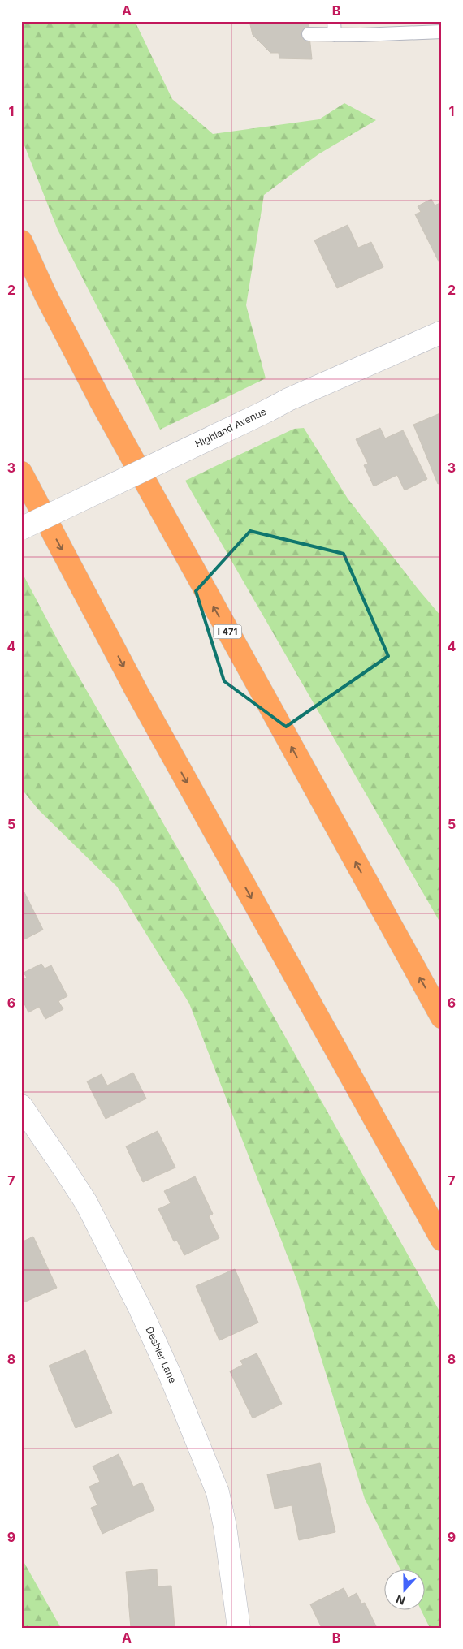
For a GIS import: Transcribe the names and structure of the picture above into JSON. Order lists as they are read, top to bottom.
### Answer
{
  "streets": {
    "highway": ["I 471"],
    "street": ["Highland Avenue", "Deshler Lane"]
  },
  "north": "bottom",
  "grid": {
    "columns": ["A", "B"],
    "rows": [
      "1",
      "2",
      "3",
      "4",
      "5",
      "6",
      "7",
      "8",
      "9"
    ]
  }
}
